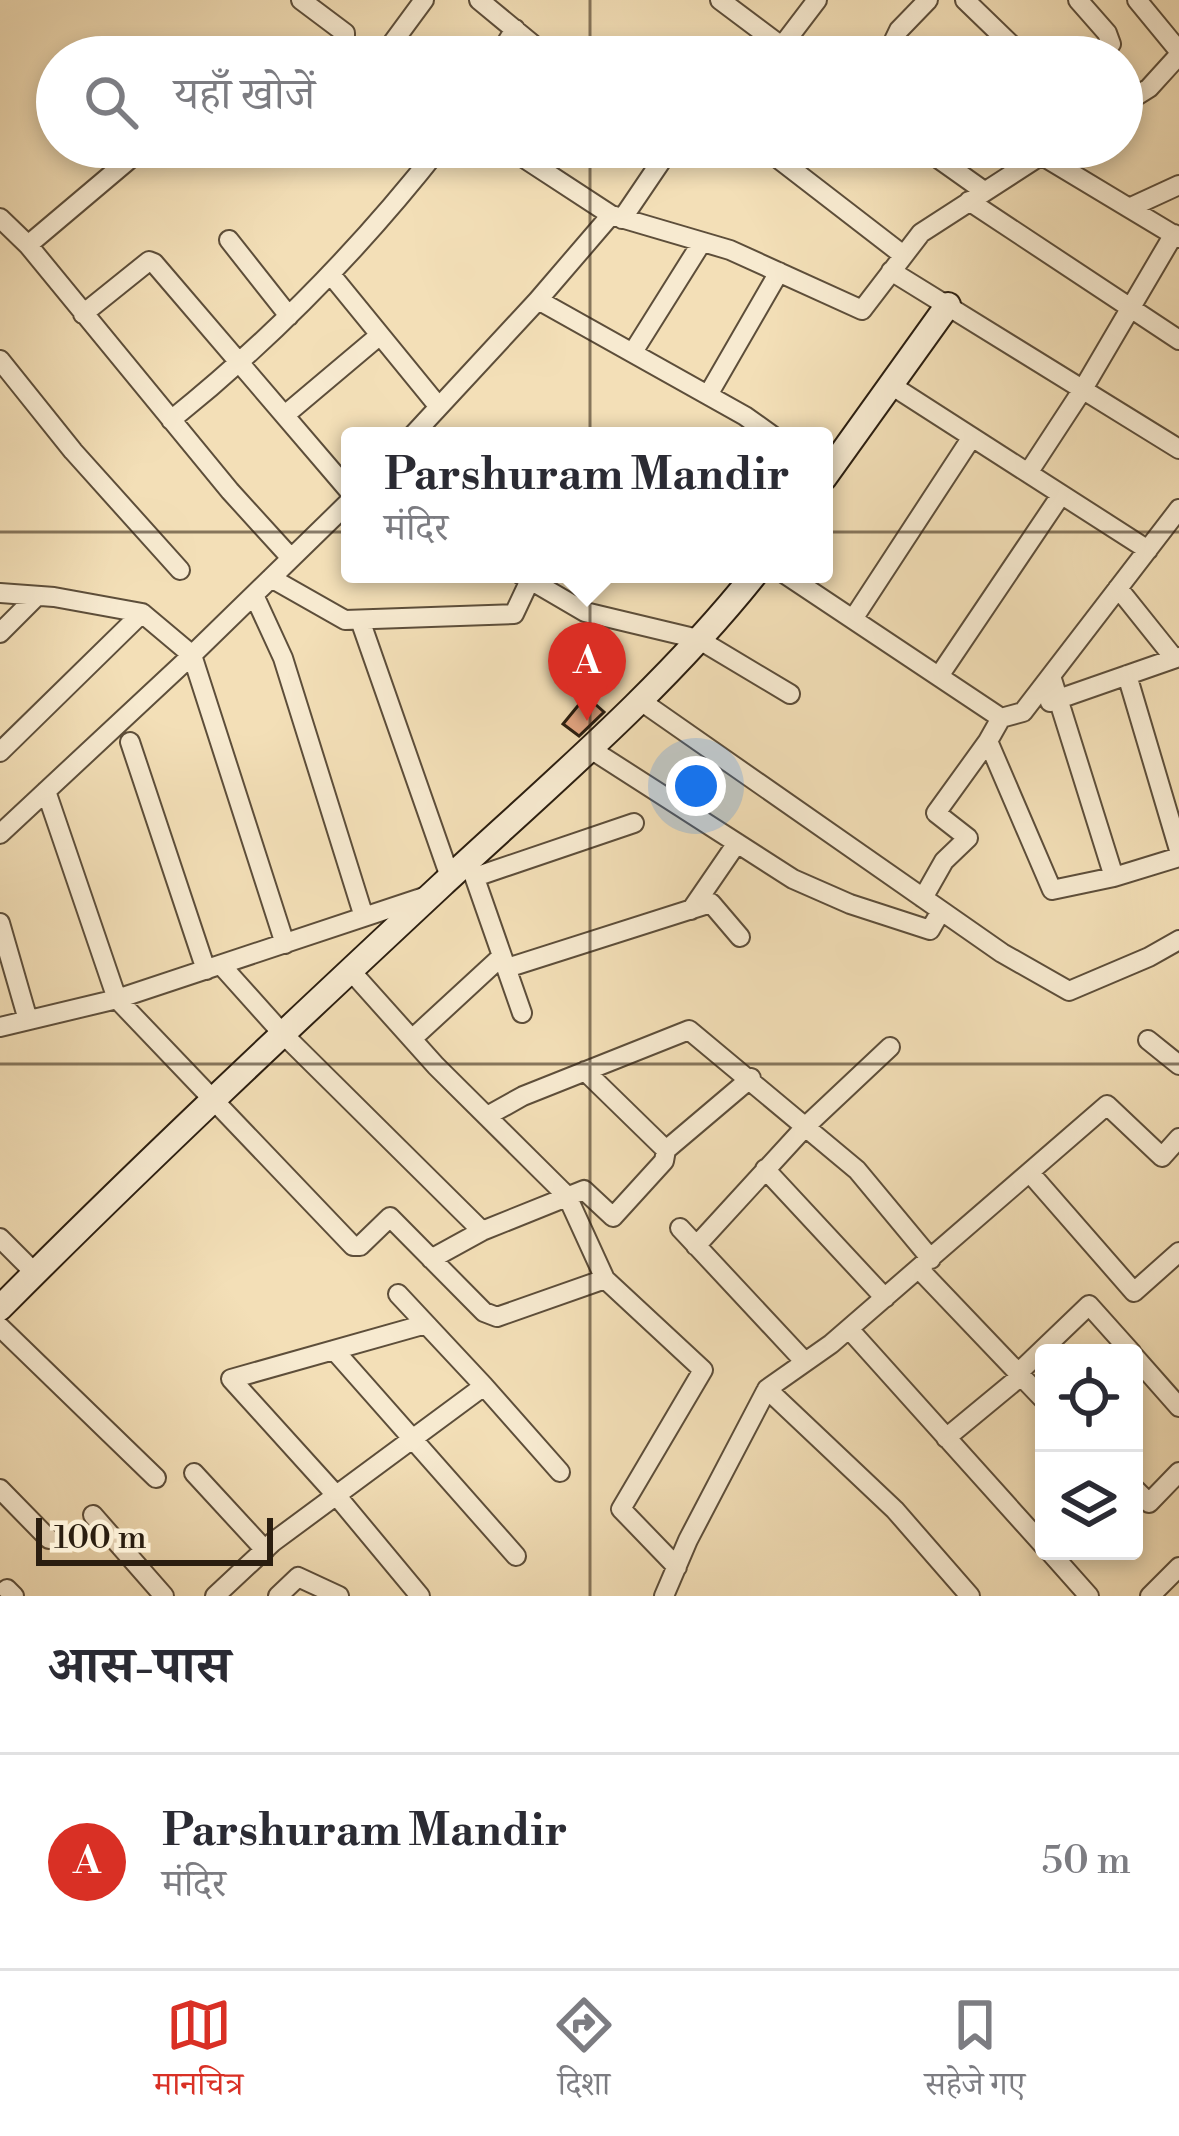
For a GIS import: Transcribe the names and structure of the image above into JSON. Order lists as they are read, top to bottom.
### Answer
{
  "scale_bar": "100 m",
  "page": {
    "search": "यहाँ खोजें",
    "popup": ["Parshuram Mandir", "मंदिर"],
    "pins": "A",
    "scale": "100 m",
    "heading": "आस-पास",
    "list": [
      {
        "mark": "A",
        "name": "Parshuram Mandir",
        "note": "मंदिर",
        "value": "50 m"
      }
    ],
    "nav": ["मानचित्र", "दिशा", "सहेजे गए"]
  }
}
